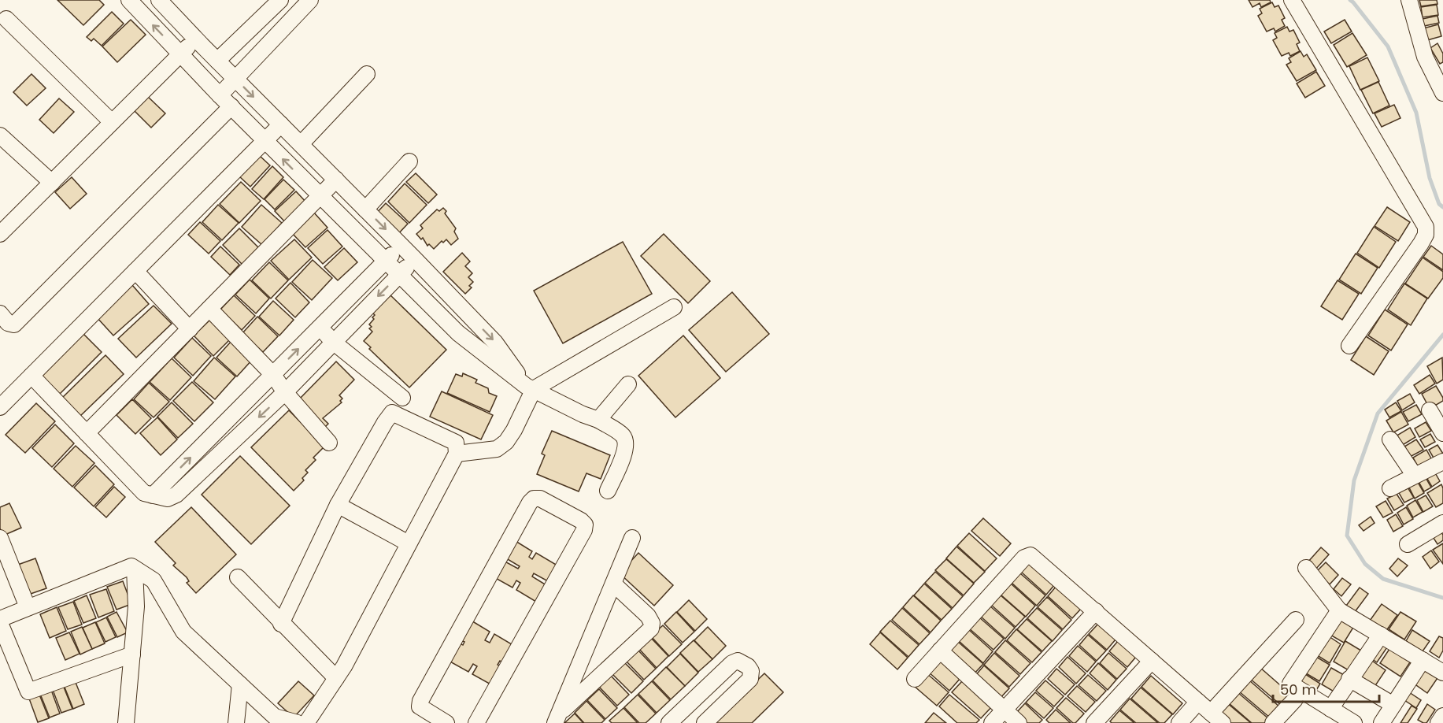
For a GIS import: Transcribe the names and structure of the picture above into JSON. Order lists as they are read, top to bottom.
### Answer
{
  "scale_bar": "50 m"
}
